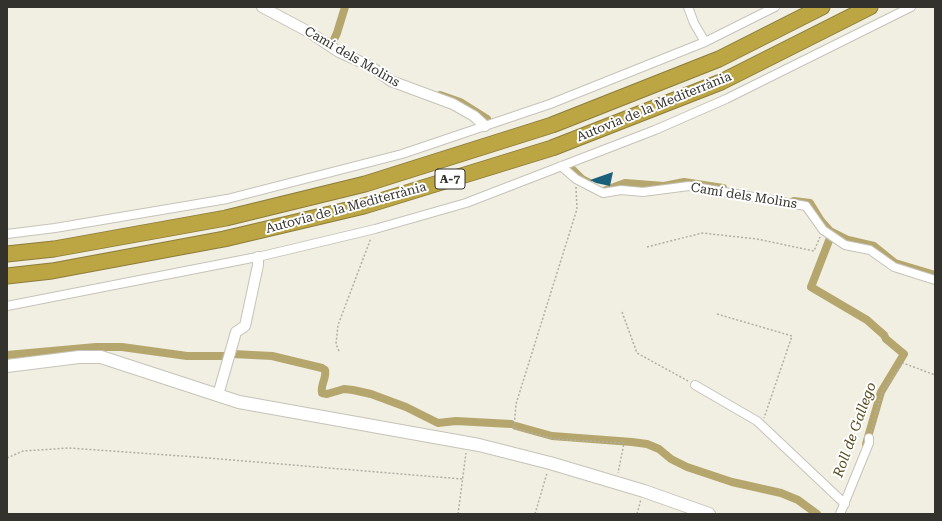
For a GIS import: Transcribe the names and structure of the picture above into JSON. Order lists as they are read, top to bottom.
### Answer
{
  "streets": {
    "highway": ["Autovia de la Mediterrània", "A-7"],
    "street": ["Camí dels Molins"]
  },
  "water": ["Roll de Gallego"]
}
